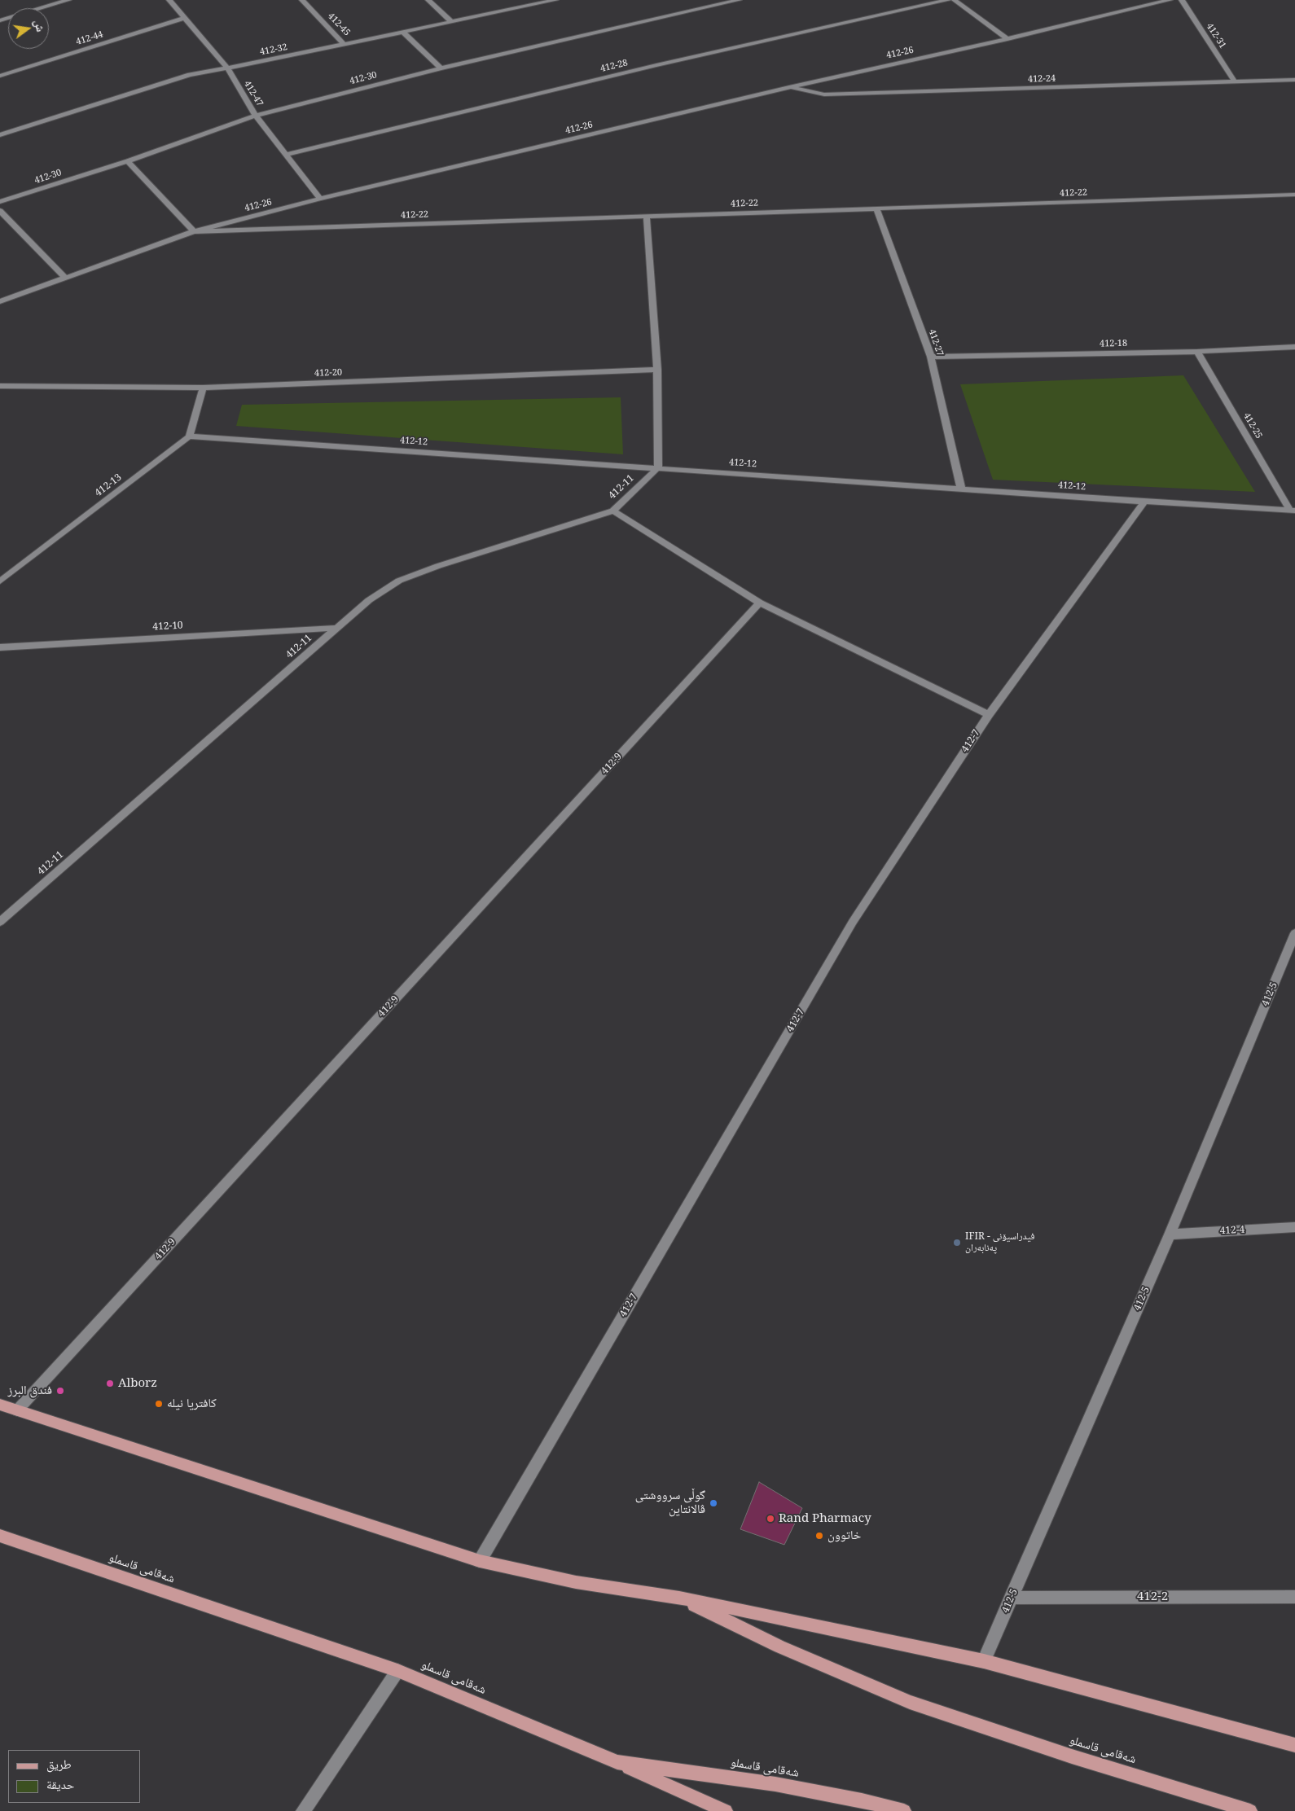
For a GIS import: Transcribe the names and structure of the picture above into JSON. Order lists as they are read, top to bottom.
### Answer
{
  "streets": {
    "main road": ["شەقامی قاسملو"],
    "street": [
      "412-45",
      "412-31",
      "412-44",
      "412-32",
      "412-26",
      "412-28",
      "412-30",
      "412-24",
      "412-47",
      "412-22",
      "412-27",
      "412-18",
      "412-20",
      "412-25",
      "412-12",
      "412-13",
      "412-11",
      "412-10",
      "412-7",
      "412-9",
      "412-5",
      "412-4",
      "412-2"
    ]
  },
  "crossings": [
    ["412-45", "412-32"],
    ["412-31", "412-24"],
    ["412-44", "412-47"],
    ["412-32", "412-47"],
    ["412-26", "412-24"],
    ["412-26", "412-47"],
    ["412-26", "412-22"],
    ["412-28", "412-47"],
    ["412-30", "412-47"],
    ["412-22", "412-27"],
    ["412-27", "412-18"],
    ["412-27", "412-12"],
    ["412-18", "412-25"],
    ["412-25", "412-12"],
    ["412-12", "412-13"],
    ["412-12", "412-11"],
    ["412-12", "412-7"],
    ["412-11", "412-10"],
    ["412-5", "412-4"],
    ["412-5", "412-2"]
  ],
  "places": [
    "IFIR - فیدراسیۆنی پەنابەران",
    "Alborz",
    "فندق البرز",
    "کافتریا نیلە",
    "گوڵی سرووشتی ڤالانتاین",
    "Rand Pharmacy",
    "خاتوون"
  ],
  "legend": ["طريق", "حديقة"],
  "north": "right"
}
